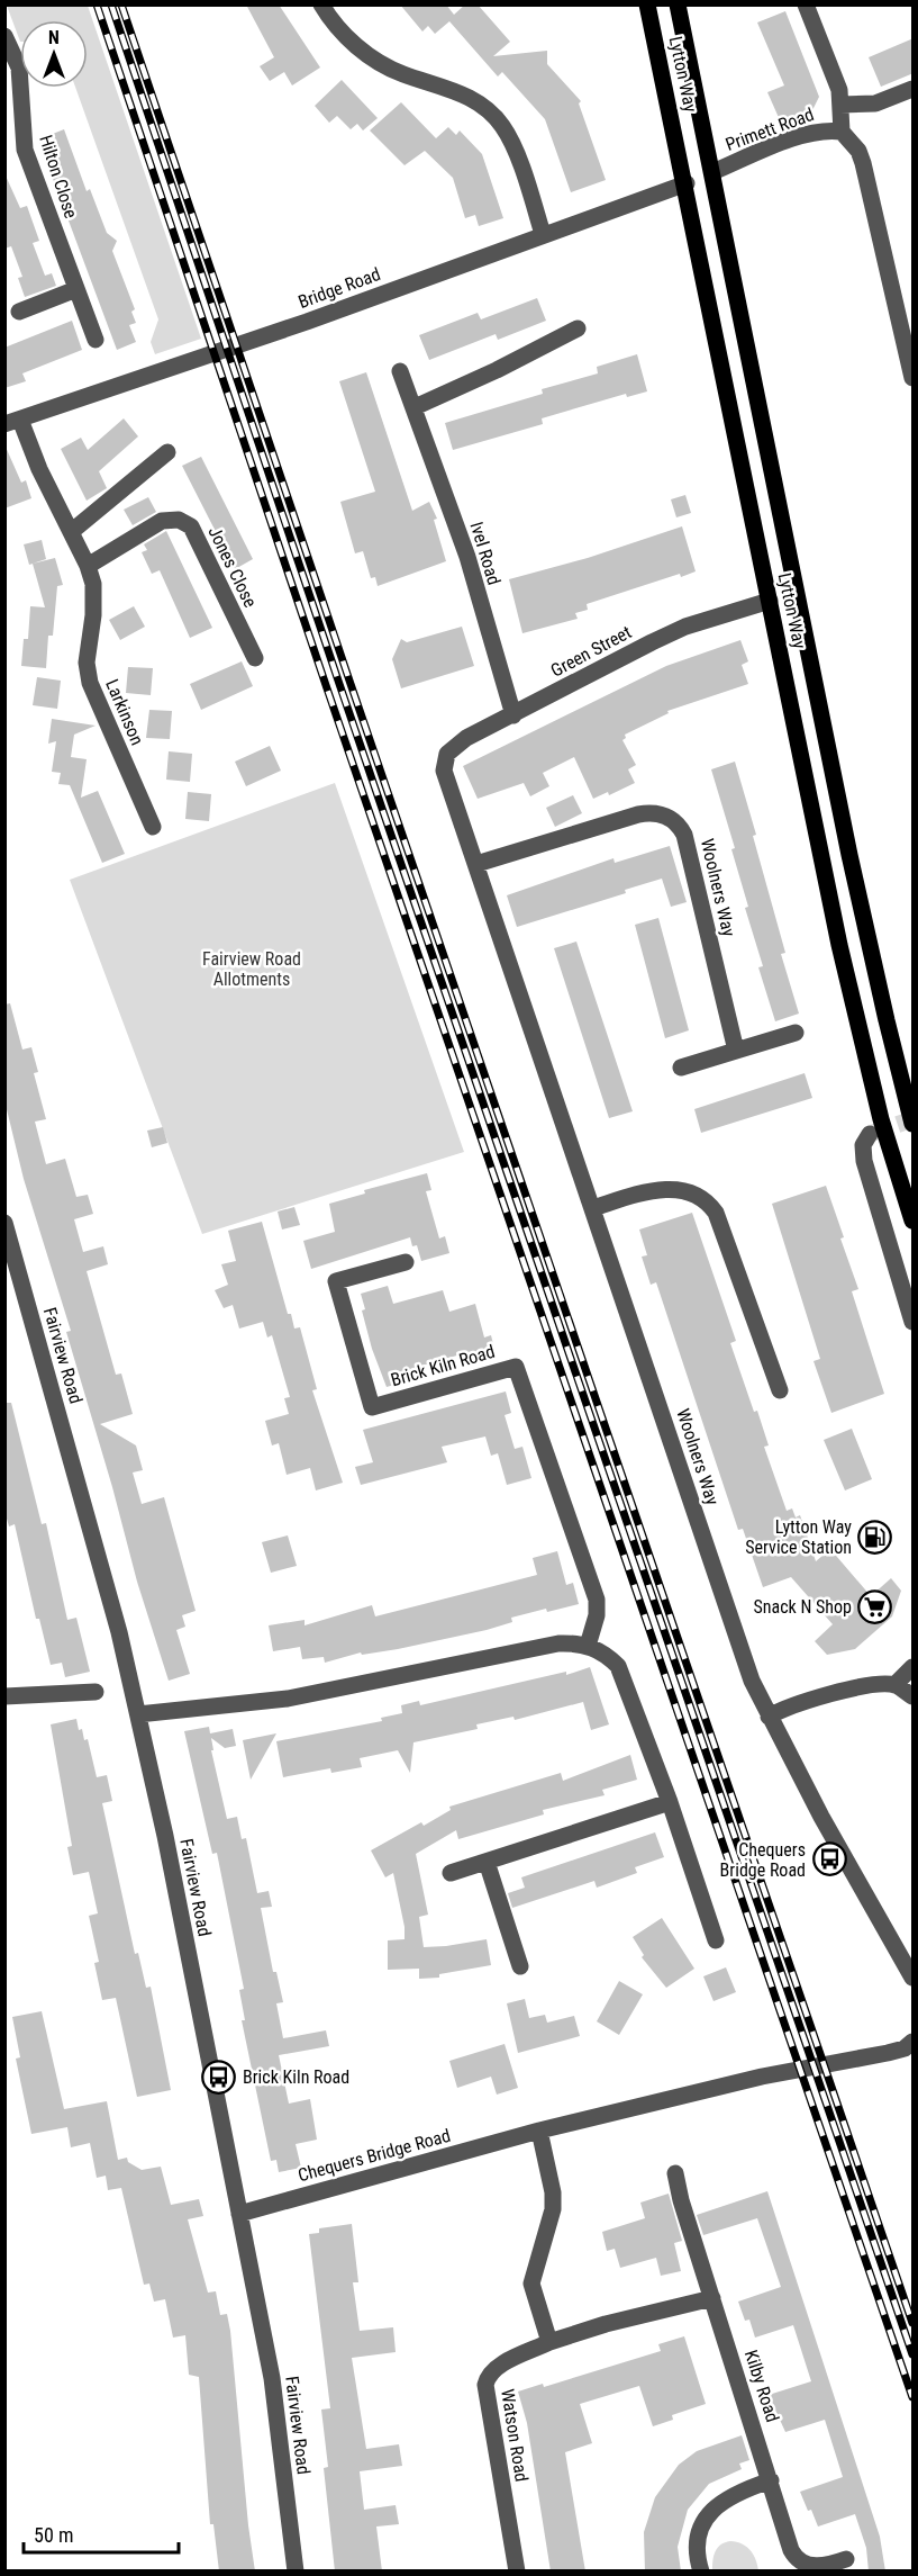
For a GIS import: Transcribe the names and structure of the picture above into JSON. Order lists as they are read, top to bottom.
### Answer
{
  "streets": {
    "main road": ["Lytton Way"],
    "street": [
      "Primett Road",
      "Hilton Close",
      "Bridge Road",
      "Ivel Road",
      "Jones Close",
      "Green Street",
      "Larkinson",
      "Woolners Way",
      "Fairview Road",
      "Brick Kiln Road",
      "Chequers Bridge Road",
      "Kilby Road",
      "Watson Road"
    ]
  },
  "crossings": [
    ["Lytton Way", "Primett Road"],
    ["Lytton Way", "Bridge Road"],
    ["Lytton Way", "Green Street"],
    ["Bridge Road", "Larkinson"],
    ["Ivel Road", "Green Street"],
    ["Jones Close", "Larkinson"],
    ["Green Street", "Woolners Way"],
    ["Fairview Road", "Chequers Bridge Road"],
    ["Kilby Road", "Watson Road"]
  ],
  "parks": ["Fairview Road Allotments"],
  "places": {
    "fuel station": ["Lytton Way Service Station"],
    "supermarket": ["Snack N Shop"],
    "bus stop": ["Chequers Bridge Road", "Brick Kiln Road"]
  },
  "scale_bar": "50 m",
  "north": "top"
}
